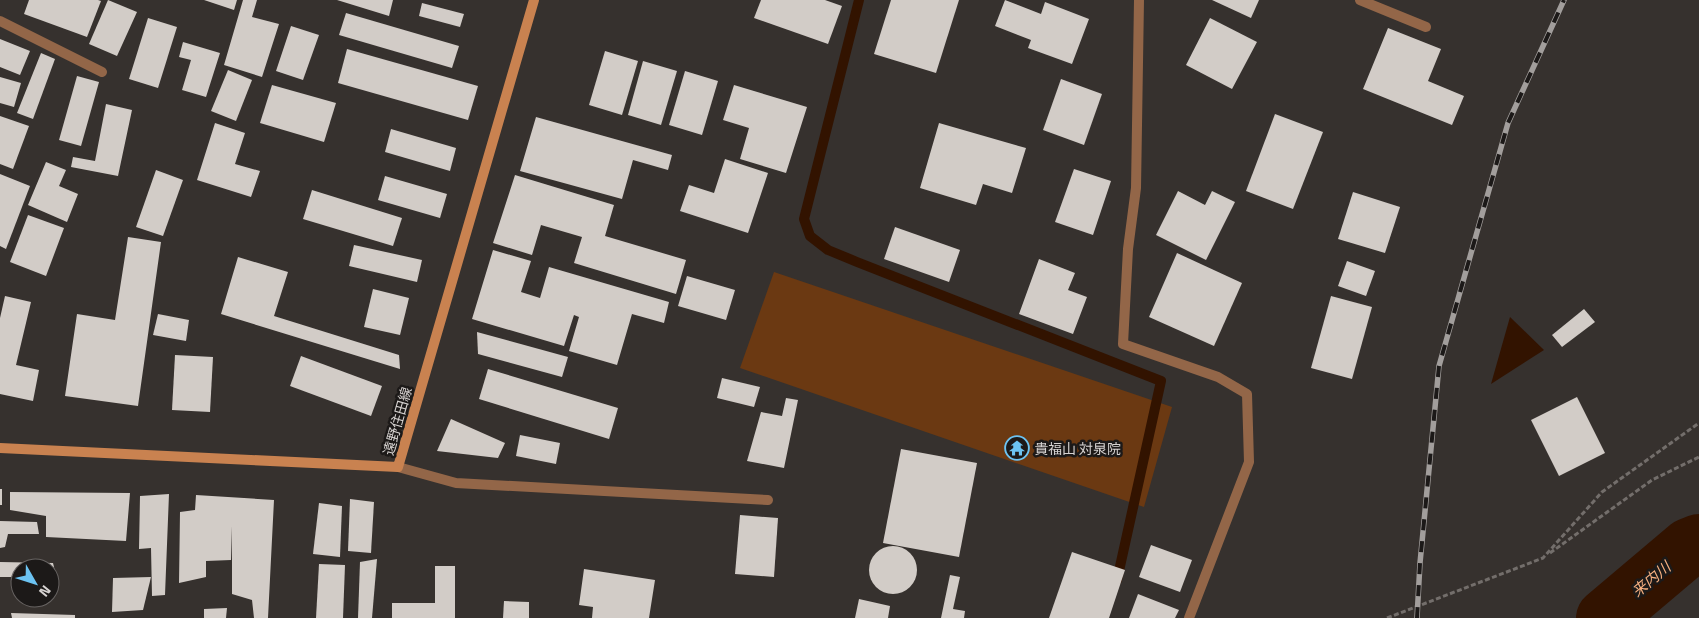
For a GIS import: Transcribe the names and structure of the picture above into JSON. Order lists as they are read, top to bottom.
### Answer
{
  "streets": {
    "main road": ["遠野住田線"]
  },
  "water": ["来内川"],
  "places": {
    "temple": ["貴福山 対泉院"]
  },
  "north": "bottom right"
}
